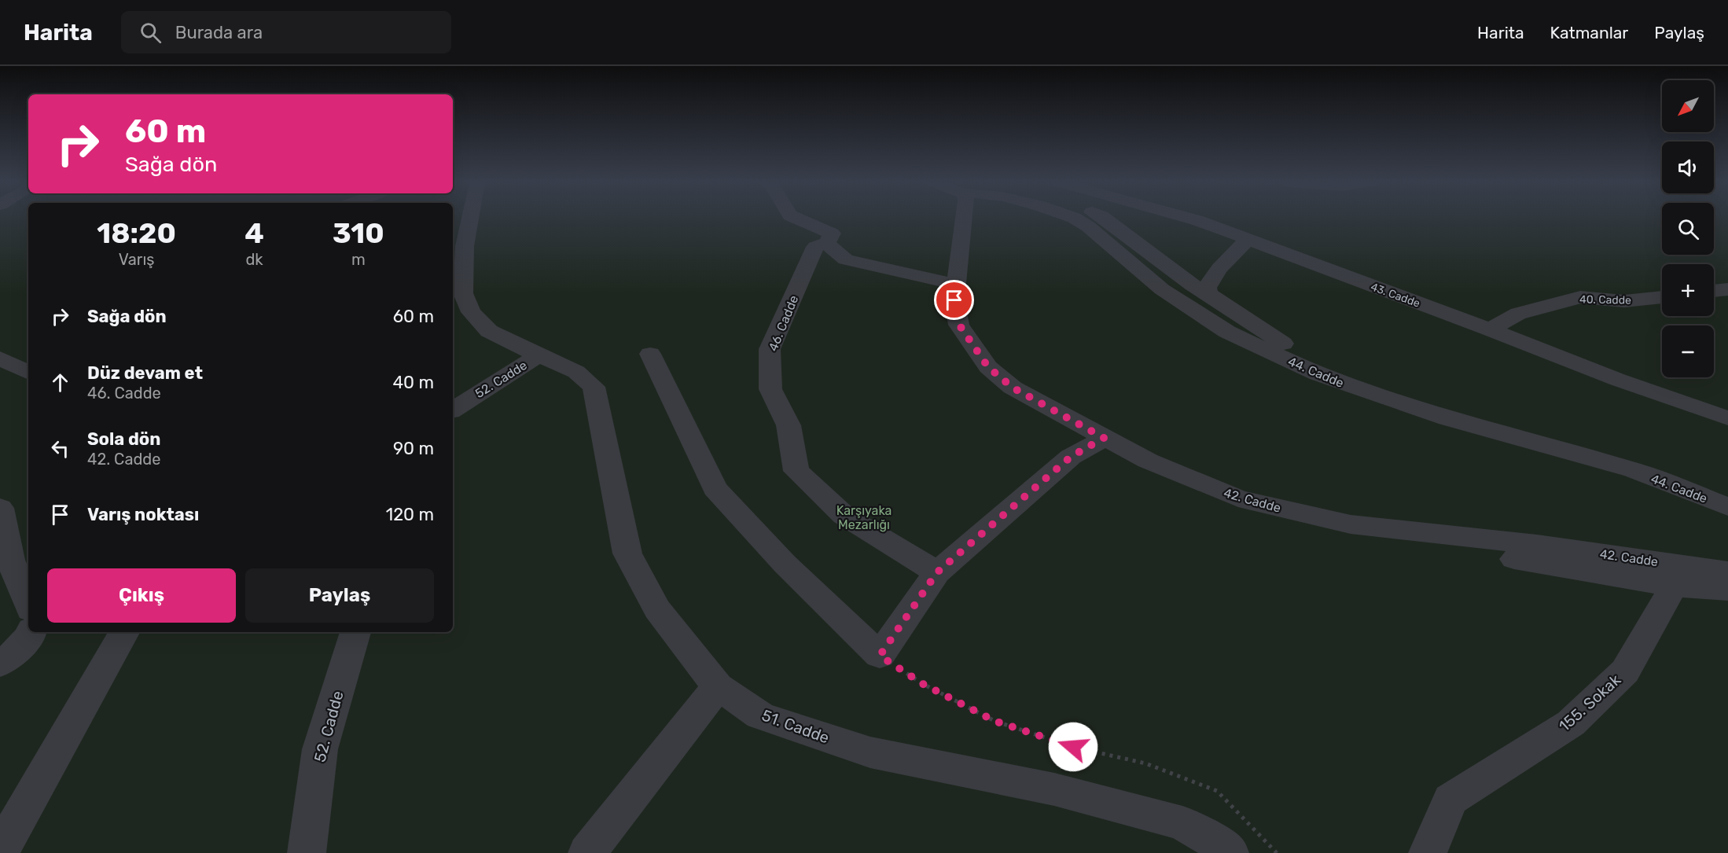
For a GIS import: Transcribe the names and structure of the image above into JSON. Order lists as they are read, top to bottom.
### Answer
{
  "streets": {
    "lane": [
      "43. Cadde",
      "40. Cadde",
      "46. Cadde",
      "44. Cadde",
      "52. Cadde",
      "42. Cadde",
      "155. Sokak",
      "51. Cadde"
    ]
  },
  "crossings": [
    ["43. Cadde", "40. Cadde"],
    ["52. Cadde", "51. Cadde"]
  ],
  "parks": ["Karşıyaka Mezarlığı"],
  "north": "bottom left",
  "page": {
    "header": "Harita",
    "search": "Burada ara",
    "nav": ["Harita", "Katmanlar", "Paylaş"],
    "map_buttons": ["+", "−"],
    "turn": ["60 m", "Sağa dön"],
    "eta": [
      "18:20",
      "Varış",
      "4",
      "dk",
      "310",
      "m"
    ],
    "list": [
      {
        "name": "Sağa dön",
        "value": "60 m"
      },
      {
        "name": "Düz devam et",
        "note": "46. Cadde",
        "value": "40 m"
      },
      {
        "name": "Sola dön",
        "note": "42. Cadde",
        "value": "90 m"
      },
      {
        "name": "Varış noktası",
        "value": "120 m"
      }
    ],
    "buttons": ["Çıkış", "Paylaş"]
  }
}
